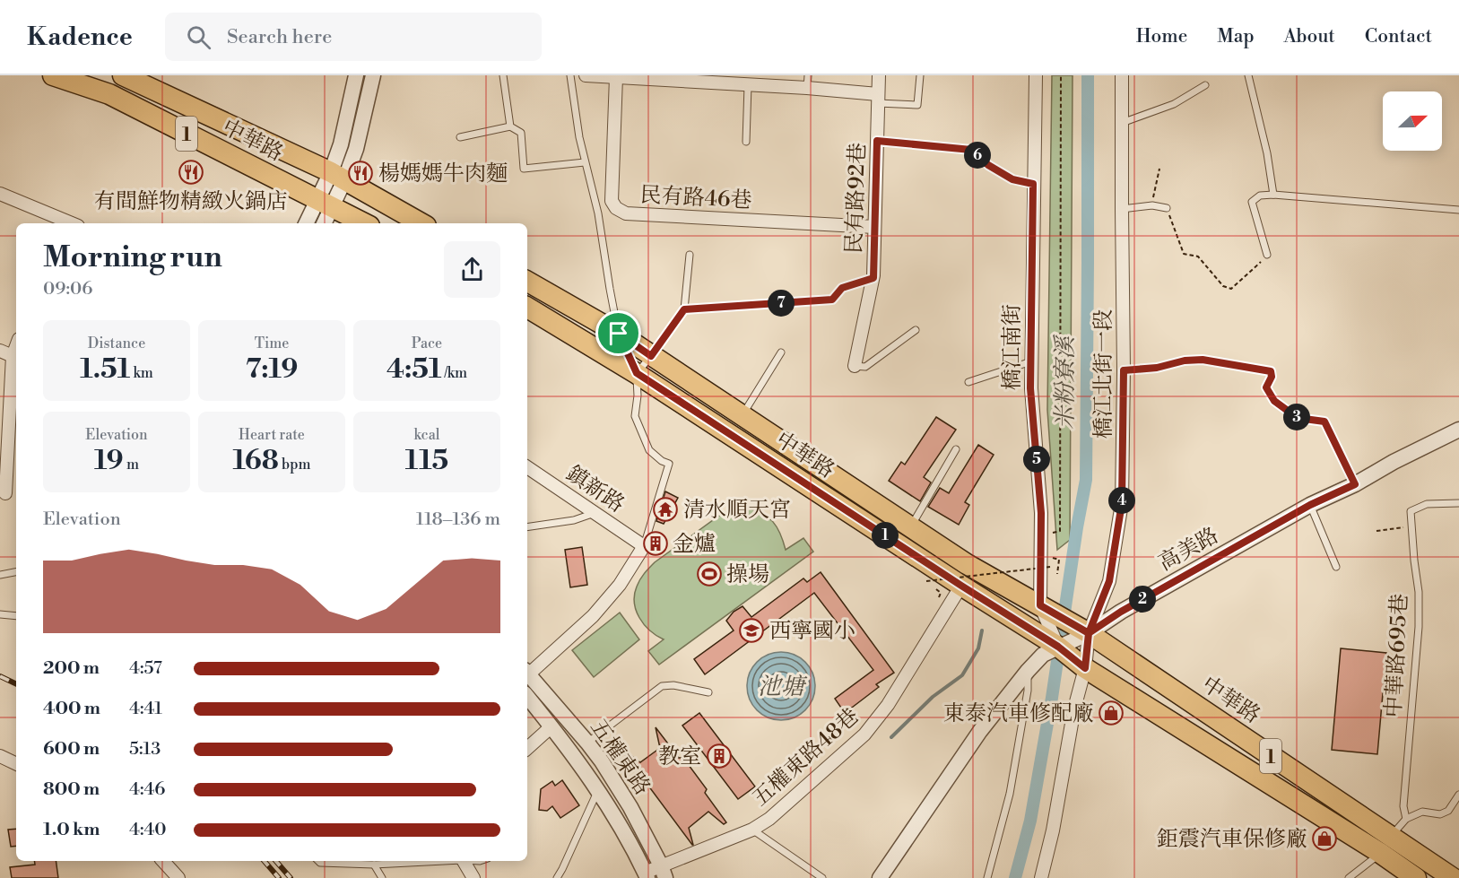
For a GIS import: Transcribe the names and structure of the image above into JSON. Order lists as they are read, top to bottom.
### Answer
{
  "streets": {
    "main road": ["1", "中華路"],
    "street": [
      "民有路46巷",
      "民有路92巷",
      "橋江南街",
      "橋江北街一段",
      "鎮新路",
      "高美路",
      "五權東路",
      "五權東路48巷"
    ],
    "lane": ["中華路695巷"]
  },
  "crossings": [
    ["1", "中華路"],
    ["1", "橋江南街"],
    ["1", "橋江北街一段"],
    ["1", "高美路"],
    ["中華路", "橋江南街"],
    ["中華路", "橋江北街一段"],
    ["中華路", "高美路"],
    ["中華路", "五權東路48巷"],
    ["民有路46巷", "民有路92巷"],
    ["橋江南街", "高美路"],
    ["橋江北街一段", "高美路"],
    ["五權東路", "五權東路48巷"]
  ],
  "water": ["米粉寮溪", "池塘"],
  "places": {
    "restaurant": ["有間鮮物精緻火鍋店", "楊媽媽牛肉麵"],
    "temple": ["清水順天宮"],
    "building": ["金爐", "教室"],
    "sports": ["操場"],
    "school or university": ["西寧國小"],
    "shop": ["東泰汽車修配廠", "鉅震汽車保修廠"]
  },
  "north": "right",
  "page": {
    "header": "Kadence",
    "search": "Search here",
    "nav": [
      "Home",
      "Map",
      "About",
      "Contact"
    ],
    "pins": [
      "6",
      "7",
      "3",
      "5",
      "4",
      "1",
      "2"
    ],
    "heading": ["Morning run", "09:06"],
    "stats": [
      ["Distance", "1.51 km"],
      ["Time", "7:19"],
      ["Pace", "4:51 /km"],
      ["Elevation", "19 m"],
      ["Heart rate", "168 bpm"],
      ["kcal", "115"]
    ],
    "chart": ["Elevation", "118–136 m"],
    "list": [
      {
        "name": "200 m",
        "note": "4:57"
      },
      {
        "name": "400 m",
        "note": "4:41"
      },
      {
        "name": "600 m",
        "note": "5:13"
      },
      {
        "name": "800 m",
        "note": "4:46"
      },
      {
        "name": "1.0 km",
        "note": "4:40"
      }
    ]
  }
}
